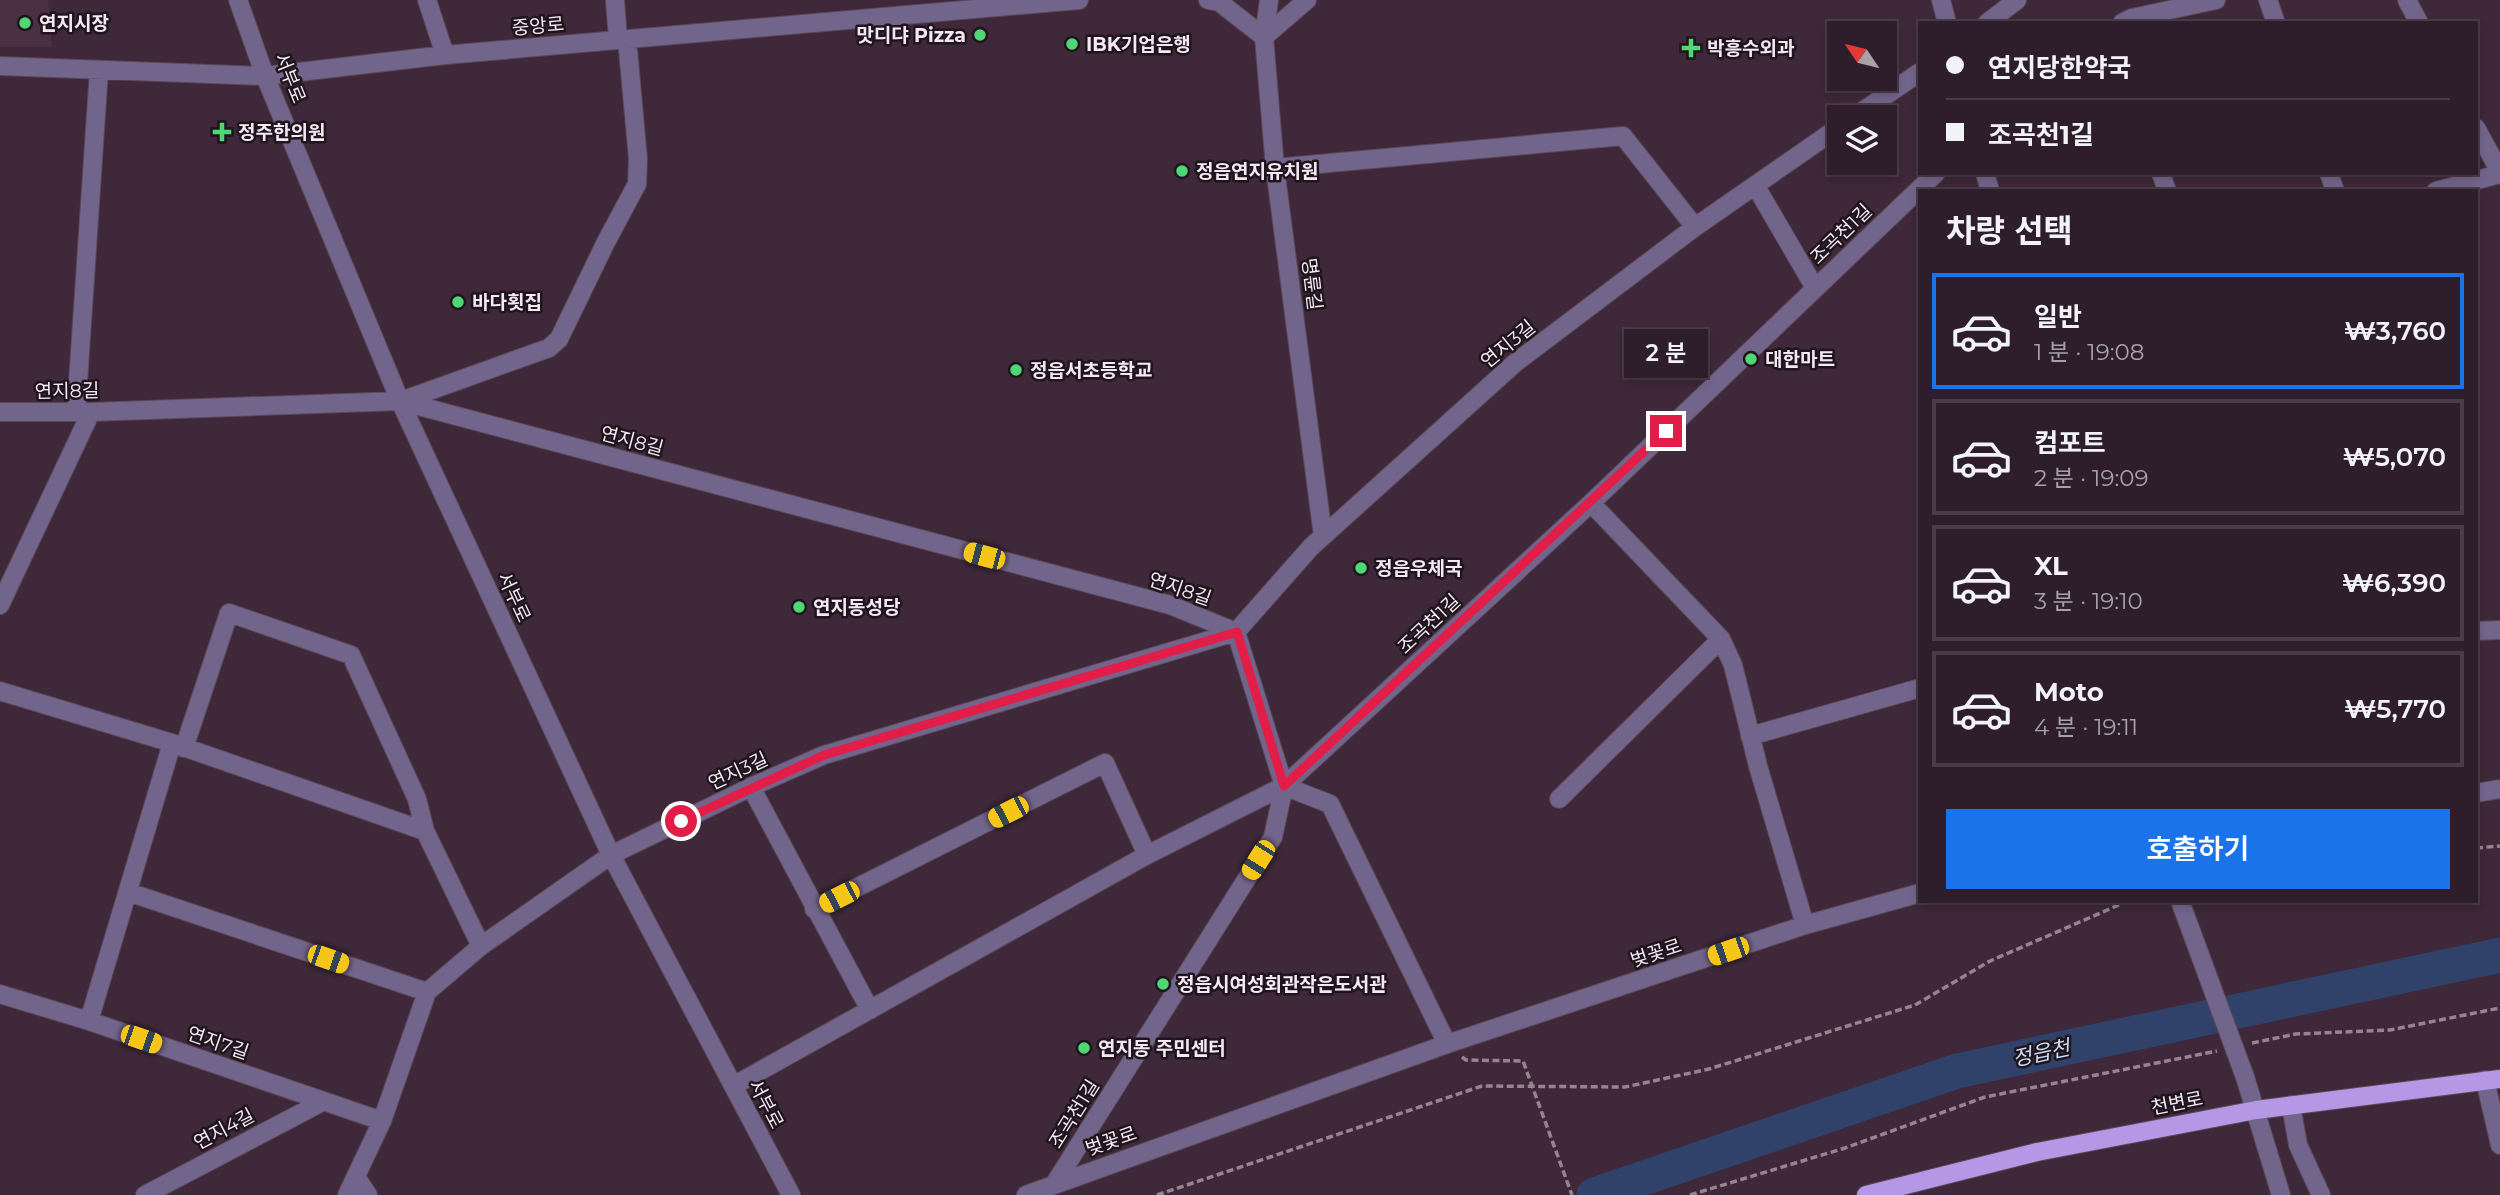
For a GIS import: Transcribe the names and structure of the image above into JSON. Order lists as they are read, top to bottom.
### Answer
{
  "streets": {
    "main road": ["천변로"],
    "street": [
      "중앙로",
      "서부로",
      "조곡천1길",
      "명륜길",
      "연지3길",
      "연지8길",
      "벚꽃로",
      "연지7길",
      "연지4길"
    ]
  },
  "crossings": [
    ["중앙로", "서부로"],
    ["서부로", "연지3길"],
    ["서부로", "연지8길"],
    ["조곡천1길", "벚꽃로"],
    ["명륜길", "연지3길"],
    ["연지3길", "연지8길"],
    ["연지7길", "연지4길"]
  ],
  "water": ["정읍천"],
  "places": {
    "other": [
      "연지시장",
      "맛디댜 Pizza",
      "IBK기업은행",
      "정읍연지유치원",
      "바다횟집",
      "대한마트",
      "정읍서초등학교",
      "정읍우체국",
      "연지동성당",
      "정읍시여성회관작은도서관",
      "연지동 주민센터"
    ],
    "health": ["박흥수외과", "정주한의원"]
  },
  "north": "top left",
  "page": {
    "banner": ["연지당한약국", "조곡천1길"],
    "heading": "차량 선택",
    "list": [
      {
        "name": "일반",
        "note": "1 분 · 19:08",
        "value": "₩3,760"
      },
      {
        "name": "컴포트",
        "note": "2 분 · 19:09",
        "value": "₩5,070"
      },
      {
        "name": "XL",
        "note": "3 분 · 19:10",
        "value": "₩6,390"
      },
      {
        "name": "Moto",
        "note": "4 분 · 19:11",
        "value": "₩5,770"
      }
    ],
    "bubble": "2 분",
    "buttons": "호출하기"
  }
}
